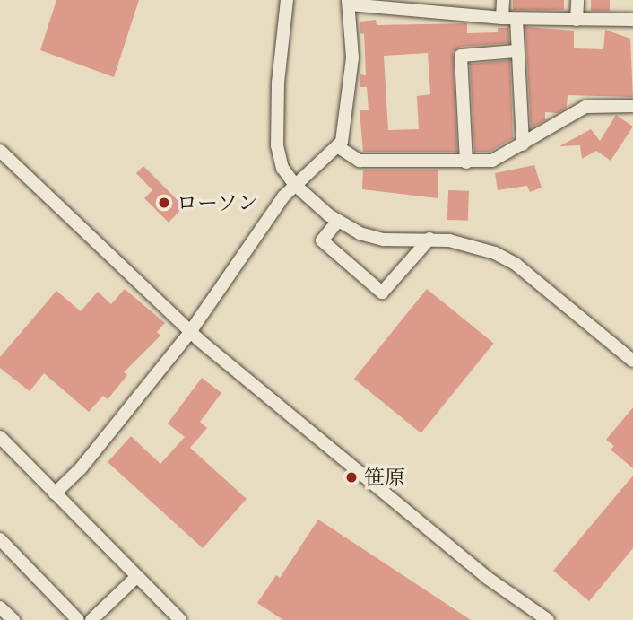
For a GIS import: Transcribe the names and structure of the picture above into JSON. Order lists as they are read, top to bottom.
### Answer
{
  "places": ["ローソン", "笹原"]
}
